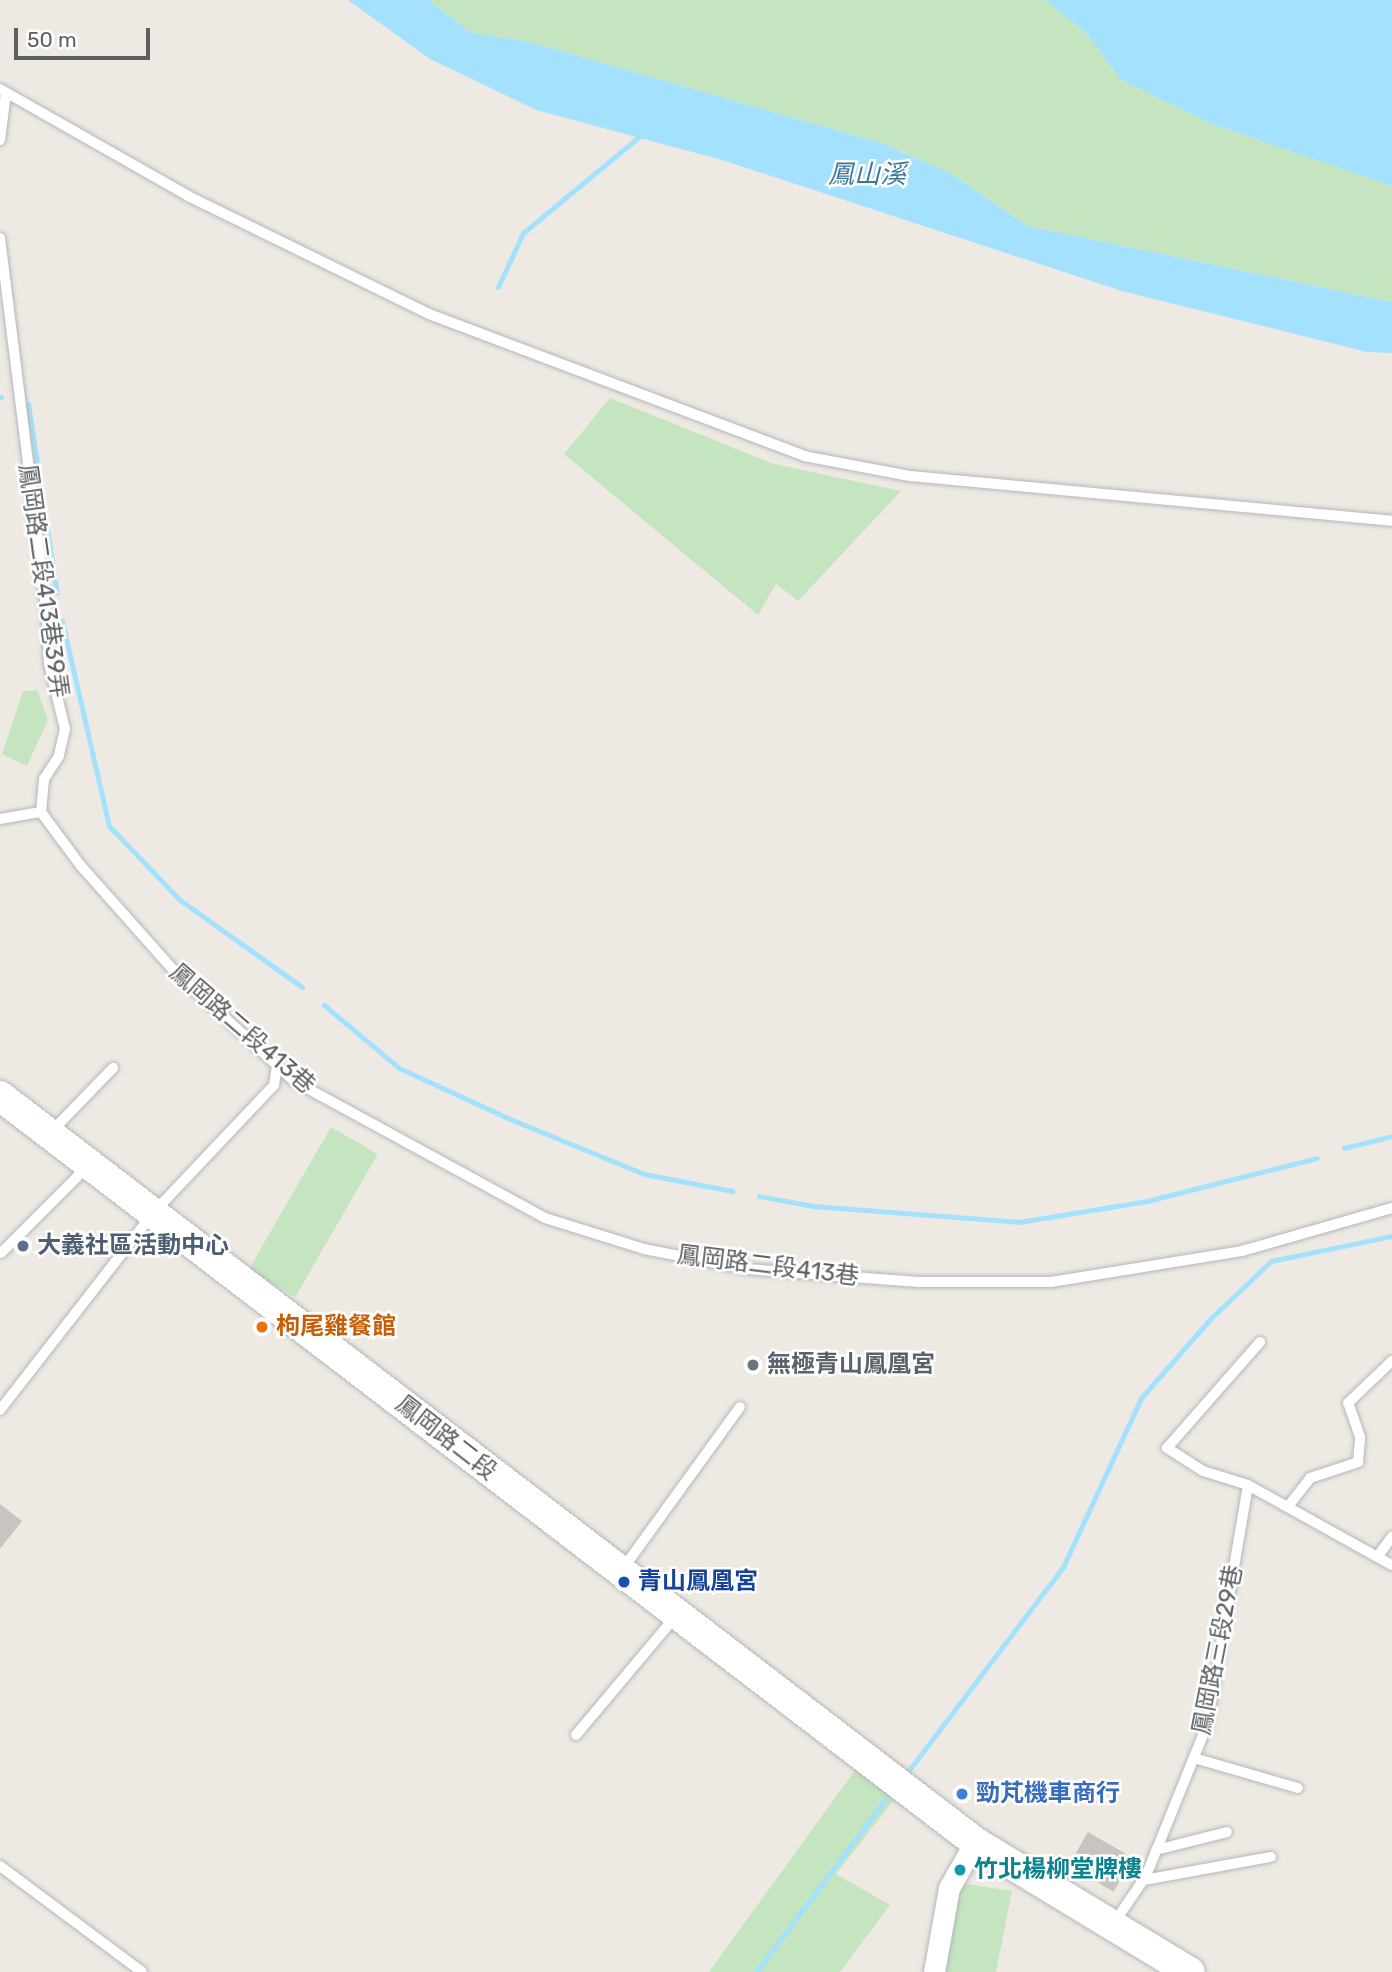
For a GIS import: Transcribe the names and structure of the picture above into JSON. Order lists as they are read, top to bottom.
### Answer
{
  "streets": {
    "street": ["鳳岡路二段"],
    "lane": ["鳳岡路二段413巷39弄", "鳳岡路二段413巷", "鳳岡路三段29巷"]
  },
  "crossings": [
    ["鳳岡路二段413巷39弄", "鳳岡路二段413巷"],
    ["鳳岡路二段", "鳳岡路三段29巷"]
  ],
  "water": ["鳳山溪"],
  "places": [
    "大義社區活動中心",
    "枸尾雞餐館",
    "無極青山鳳凰宮",
    "青山鳳凰宮",
    "勁芃機車商行",
    "竹北楊柳堂牌樓"
  ],
  "scale_bar": "50 m"
}
